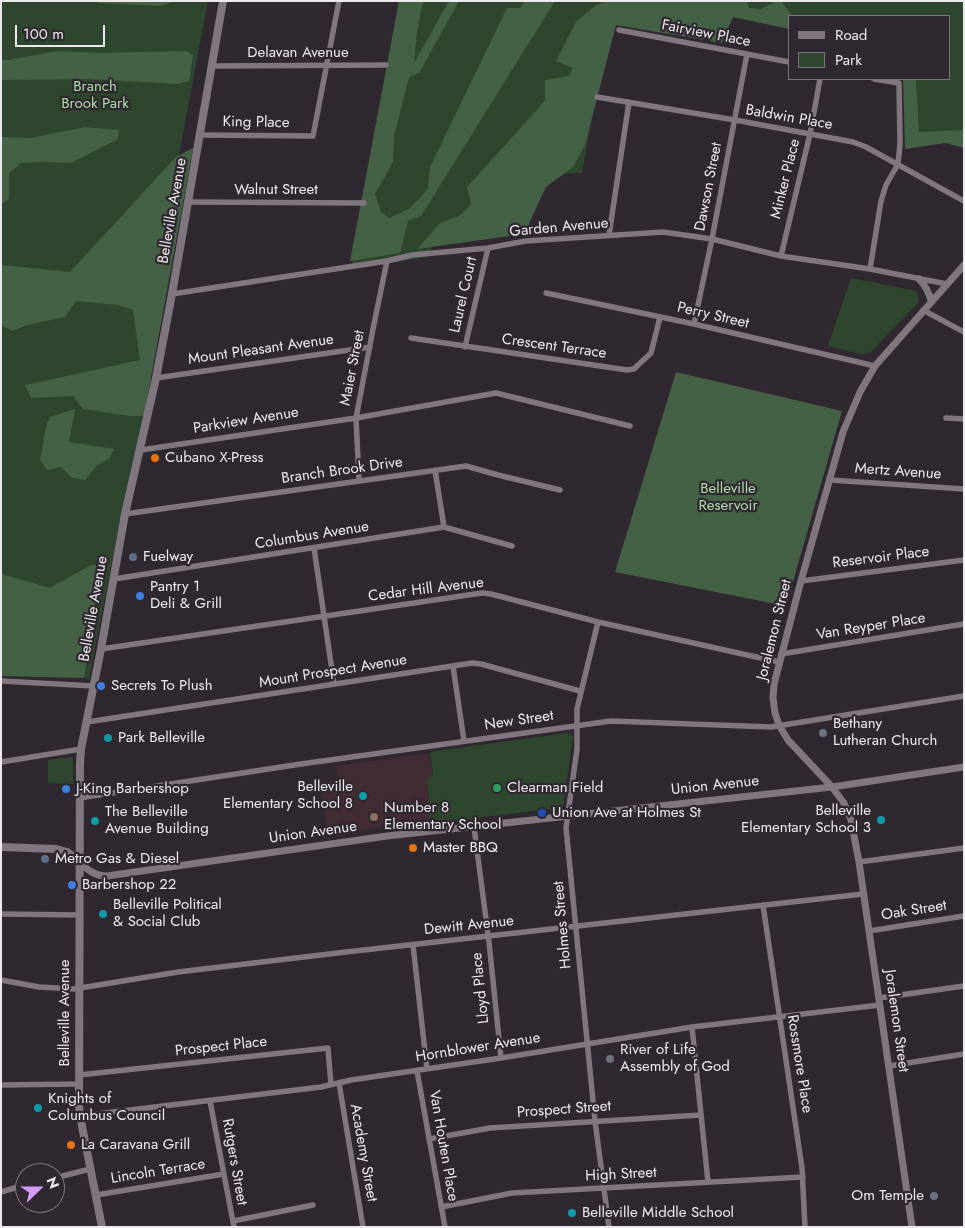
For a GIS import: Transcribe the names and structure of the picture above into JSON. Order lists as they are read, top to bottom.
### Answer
{
  "streets": {
    "main road": ["Belleville Avenue", "Union Avenue"],
    "street": [
      "Fairview Place",
      "Delavan Avenue",
      "Baldwin Place",
      "King Place",
      "Minker Place",
      "Dawson Street",
      "Walnut Street",
      "Garden Avenue",
      "Laurel Court",
      "Perry Street",
      "Crescent Terrace",
      "Mount Pleasant Avenue",
      "Maier Street",
      "Parkview Avenue",
      "Branch Brook Drive",
      "Mertz Avenue",
      "Columbus Avenue",
      "Reservoir Place",
      "Cedar Hill Avenue",
      "Van Reyper Place",
      "Joralemon Street",
      "Mount Prospect Avenue",
      "New Street",
      "Oak Street",
      "Holmes Street",
      "Dewitt Avenue",
      "Lloyd Place",
      "Prospect Place",
      "Hornblower Avenue",
      "Rossmore Place",
      "Prospect Street",
      "Van Houten Place",
      "Academy Street",
      "Rutgers Street",
      "Lincoln Terrace",
      "High Street"
    ]
  },
  "crossings": [
    ["Fairview Place", "Dawson Street"],
    ["Delavan Avenue", "King Place"],
    ["Delavan Avenue", "Belleville Avenue"],
    ["Baldwin Place", "Minker Place"],
    ["Baldwin Place", "Dawson Street"],
    ["King Place", "Belleville Avenue"],
    ["Minker Place", "Garden Avenue"],
    ["Dawson Street", "Garden Avenue"],
    ["Dawson Street", "Perry Street"],
    ["Walnut Street", "Belleville Avenue"],
    ["Belleville Avenue", "Garden Avenue"],
    ["Belleville Avenue", "Mount Pleasant Avenue"],
    ["Belleville Avenue", "Parkview Avenue"],
    ["Belleville Avenue", "Branch Brook Drive"],
    ["Belleville Avenue", "Columbus Avenue"],
    ["Belleville Avenue", "Cedar Hill Avenue"],
    ["Belleville Avenue", "Mount Prospect Avenue"],
    ["Belleville Avenue", "New Street"],
    ["Belleville Avenue", "Union Avenue"],
    ["Belleville Avenue", "Dewitt Avenue"],
    ["Belleville Avenue", "Prospect Place"],
    ["Belleville Avenue", "Hornblower Avenue"],
    ["Belleville Avenue", "Lincoln Terrace"],
    ["Garden Avenue", "Laurel Court"],
    ["Garden Avenue", "Maier Street"],
    ["Garden Avenue", "Joralemon Street"],
    ["Laurel Court", "Crescent Terrace"],
    ["Perry Street", "Crescent Terrace"],
    ["Perry Street", "Joralemon Street"],
    ["Mount Pleasant Avenue", "Maier Street"],
    ["Maier Street", "Parkview Avenue"],
    ["Maier Street", "Branch Brook Drive"],
    ["Mertz Avenue", "Joralemon Street"],
    ["Reservoir Place", "Joralemon Street"],
    ["Cedar Hill Avenue", "Joralemon Street"],
    ["Cedar Hill Avenue", "Holmes Street"],
    ["Van Reyper Place", "Joralemon Street"],
    ["Joralemon Street", "New Street"],
    ["Joralemon Street", "Union Avenue"],
    ["Joralemon Street", "Oak Street"],
    ["Joralemon Street", "Dewitt Avenue"],
    ["Joralemon Street", "Hornblower Avenue"],
    ["Mount Prospect Avenue", "Holmes Street"],
    ["New Street", "Holmes Street"],
    ["Union Avenue", "Holmes Street"],
    ["Union Avenue", "Lloyd Place"],
    ["Holmes Street", "Dewitt Avenue"],
    ["Holmes Street", "Hornblower Avenue"],
    ["Holmes Street", "Prospect Street"],
    ["Holmes Street", "High Street"],
    ["Dewitt Avenue", "Lloyd Place"],
    ["Dewitt Avenue", "Rossmore Place"],
    ["Dewitt Avenue", "Van Houten Place"],
    ["Lloyd Place", "Hornblower Avenue"],
    ["Prospect Place", "Hornblower Avenue"],
    ["Hornblower Avenue", "Rossmore Place"],
    ["Hornblower Avenue", "Van Houten Place"],
    ["Hornblower Avenue", "Academy Street"],
    ["Hornblower Avenue", "Rutgers Street"],
    ["Rossmore Place", "High Street"],
    ["Prospect Street", "Van Houten Place"],
    ["Van Houten Place", "High Street"],
    ["Rutgers Street", "Lincoln Terrace"]
  ],
  "parks": ["Branch Brook Park", "Belleville Reservoir"],
  "places": [
    "Cubano X-Press",
    "Fuelway",
    "Pantry 1 Deli & Grill",
    "Secrets To Plush",
    "Bethany Lutheran Church",
    "Park Belleville",
    "Clearman Field",
    "J-King Barbershop",
    "Belleville Elementary School 8",
    "Union Ave at Holmes St",
    "Number 8 Elementary School",
    "Belleville Elementary School 3",
    "The Belleville Avenue Building",
    "Master BBQ",
    "Metro Gas & Diesel",
    "Barbershop 22",
    "Belleville Political & Social Club",
    "River of Life Assembly of God",
    "Knights of Columbus Council",
    "La Caravana Grill",
    "Om Temple",
    "Belleville Middle School"
  ],
  "legend": ["Road", "Park"],
  "scale_bar": "100 m",
  "north": "right"
}
